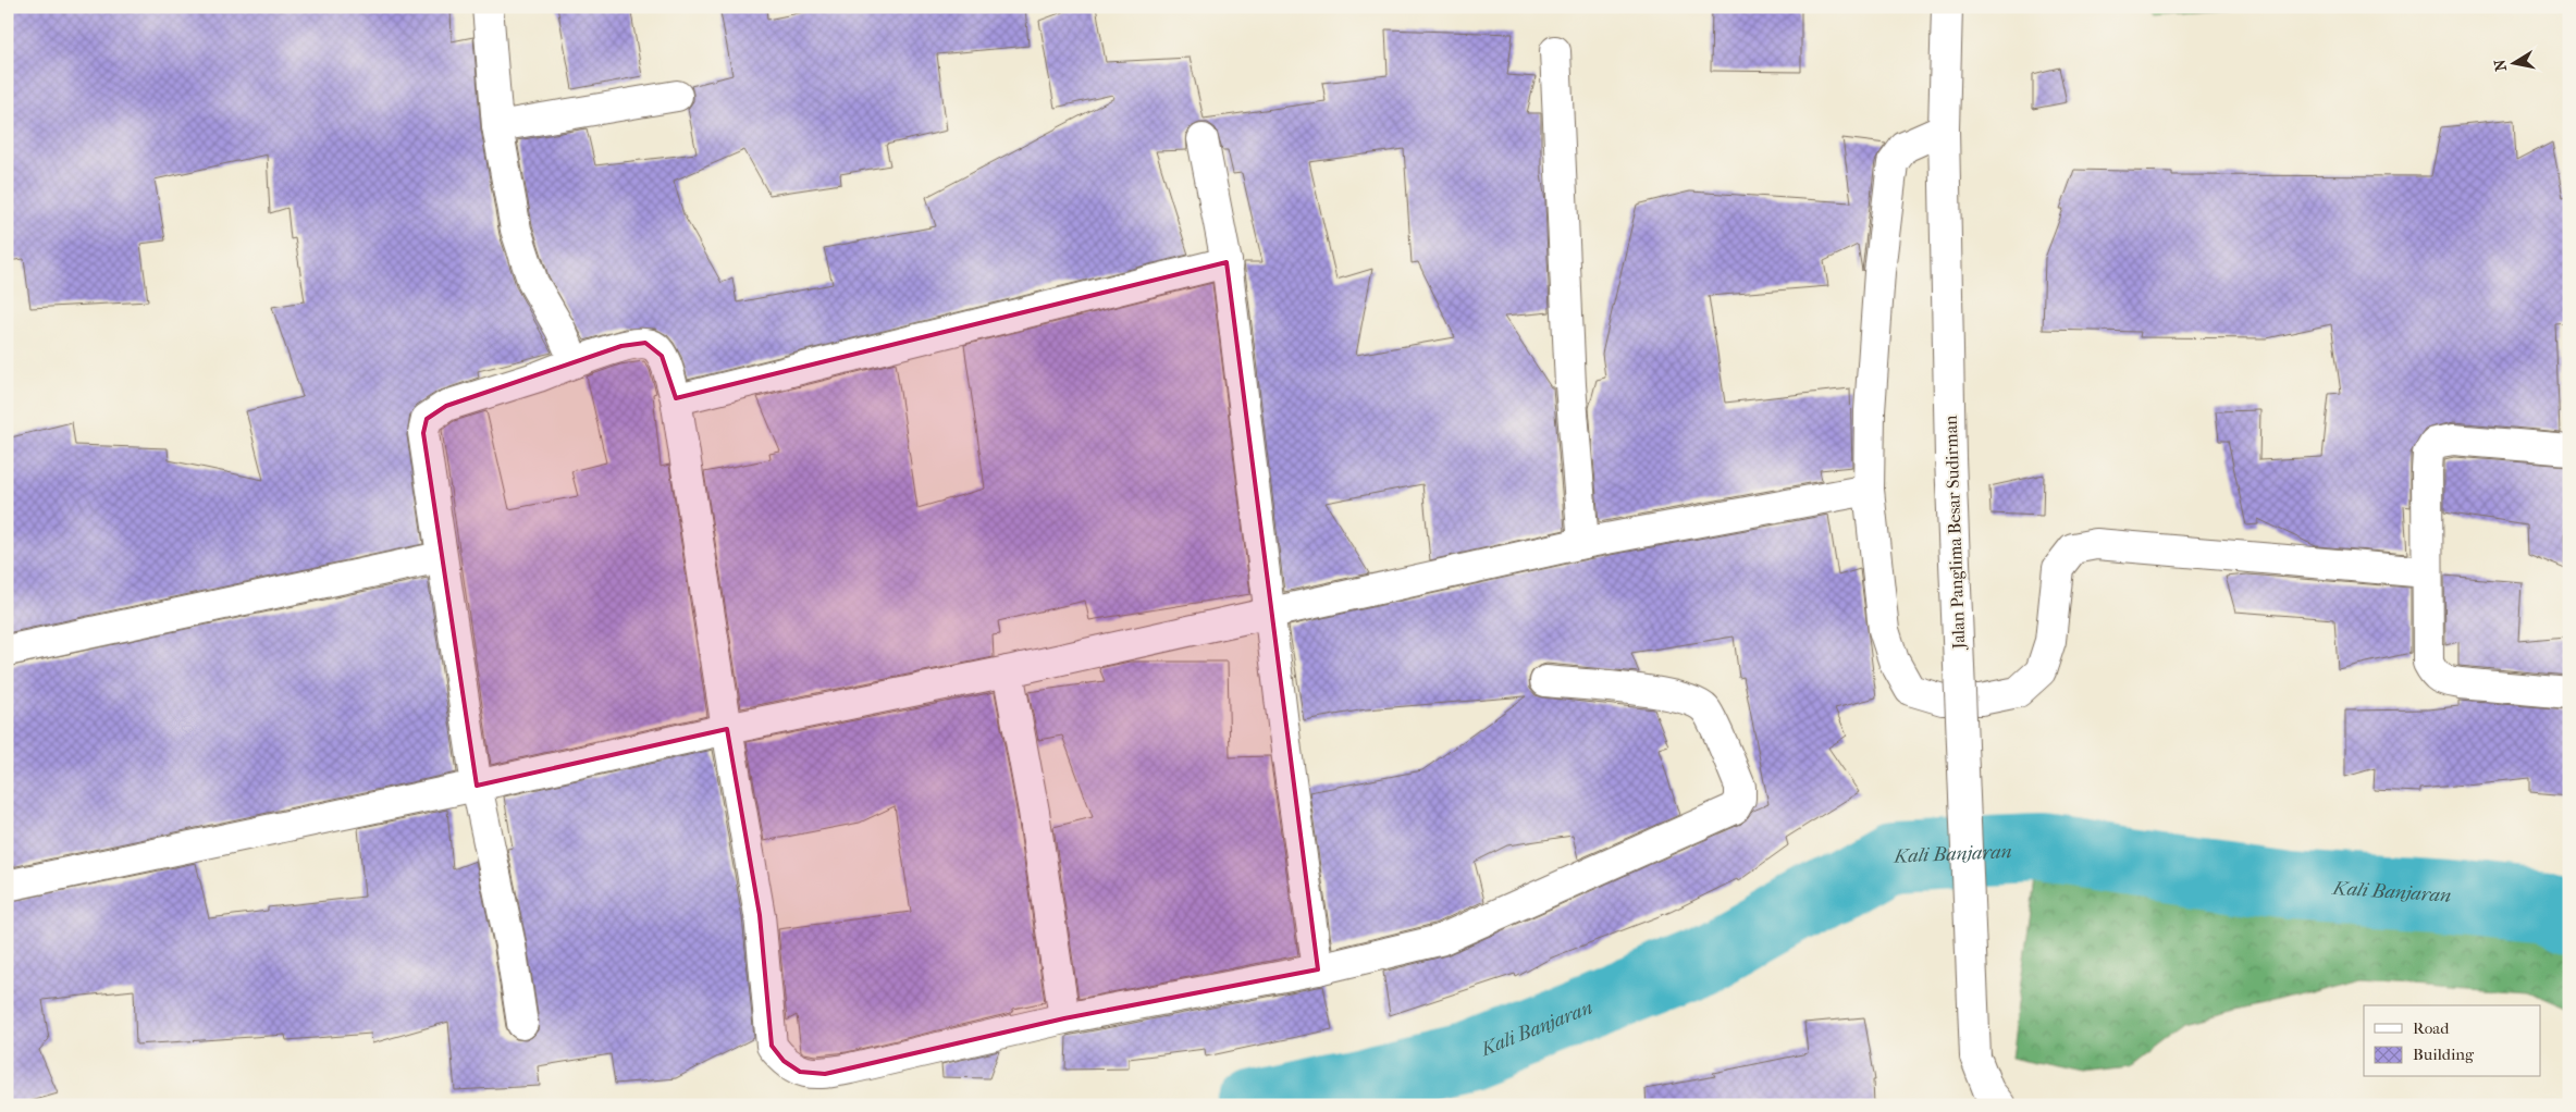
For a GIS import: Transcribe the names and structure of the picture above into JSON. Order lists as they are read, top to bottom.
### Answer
{
  "streets": {
    "street": ["Jalan Panglima Besar Sudirman"]
  },
  "water": ["Kali Banjaran"],
  "legend": ["Road", "Building"],
  "north": "left"
}
